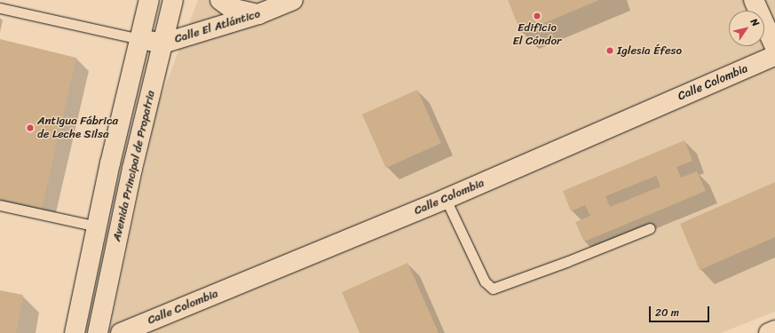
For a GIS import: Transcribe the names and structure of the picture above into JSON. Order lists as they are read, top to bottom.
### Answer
{
  "streets": {
    "street": ["Calle El Atlántico", "Calle Colombia", "Avenida Principal de Propatria"]
  },
  "crossings": [
    ["Calle El Atlántico", "Avenida Principal de Propatria"]
  ],
  "places": ["Edificio El Cóndor", "Iglesia Éfeso", "Antigua Fábrica de Leche Silsa"],
  "scale_bar": "20 m",
  "north": "top right"
}
